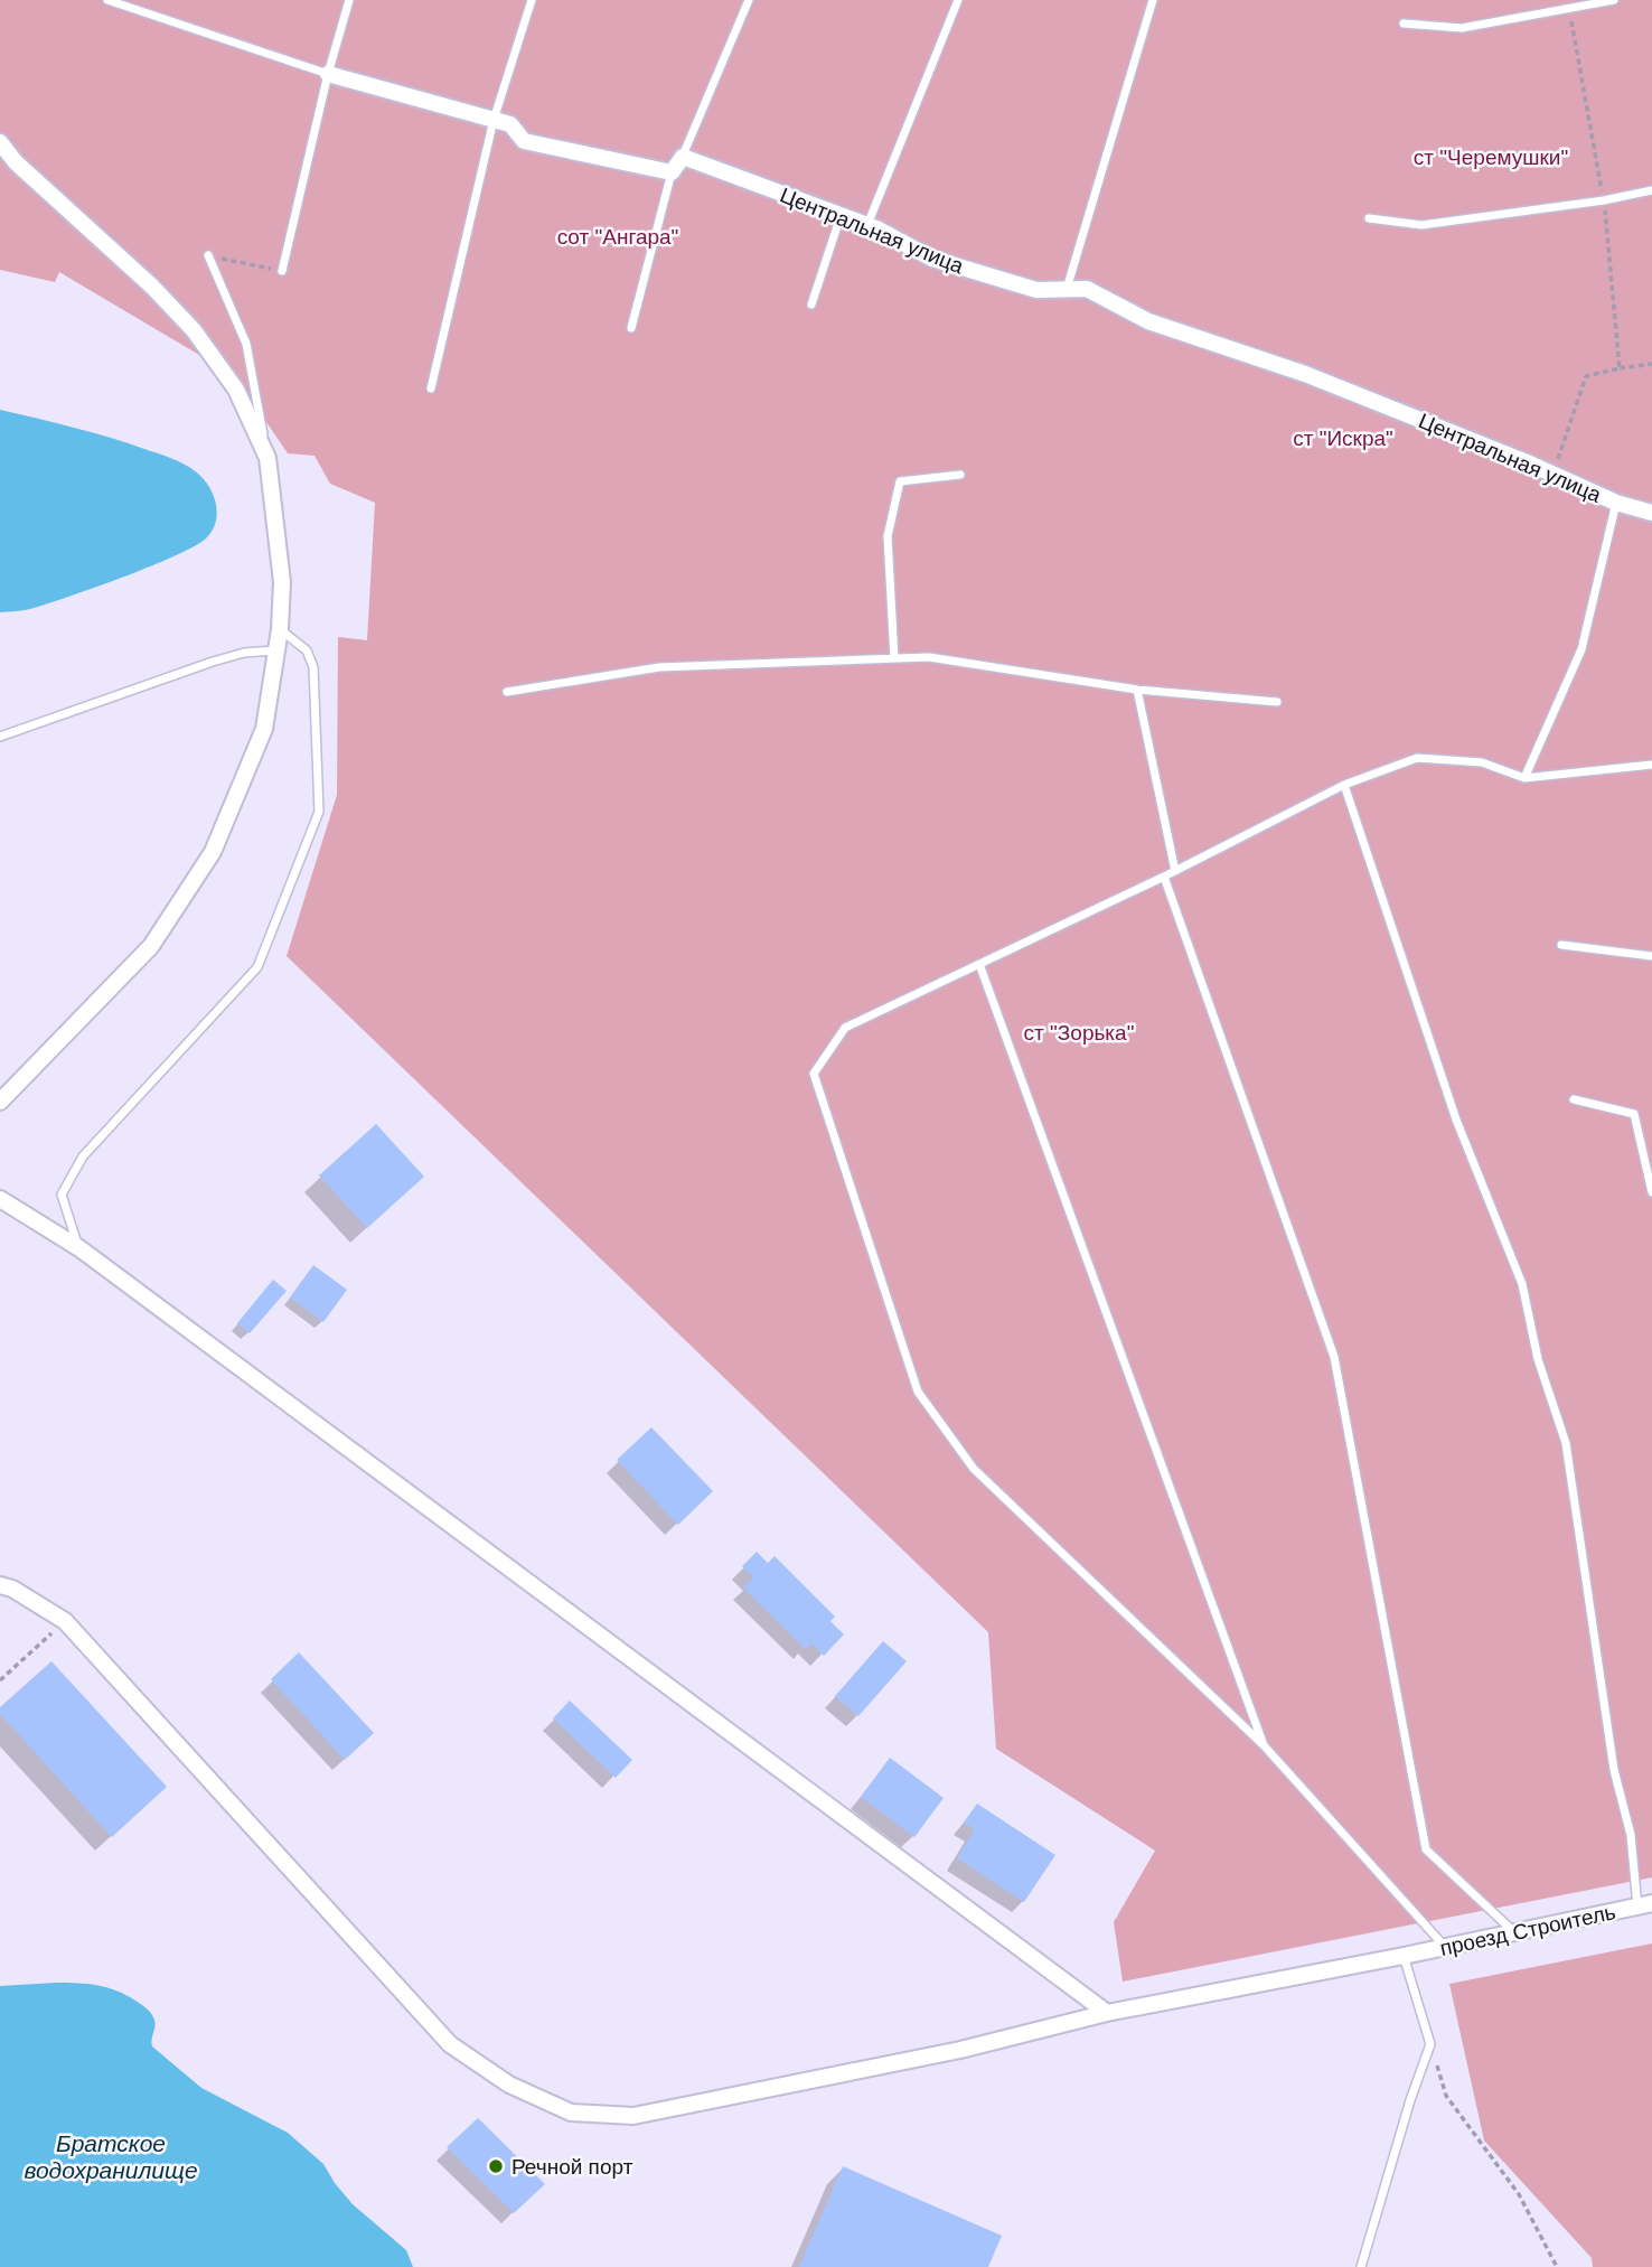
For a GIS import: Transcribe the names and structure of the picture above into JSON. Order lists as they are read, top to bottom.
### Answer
{
  "streets": {
    "street": ["Центральная улица", "проезд Строитель"]
  },
  "water": ["Братское водохранилище"],
  "parks": [
    "ст \"Черемушки\"",
    "сот \"Ангара\"",
    "ст \"Искра\"",
    "ст \"Зорька\""
  ],
  "places": ["Речной порт"]
}
